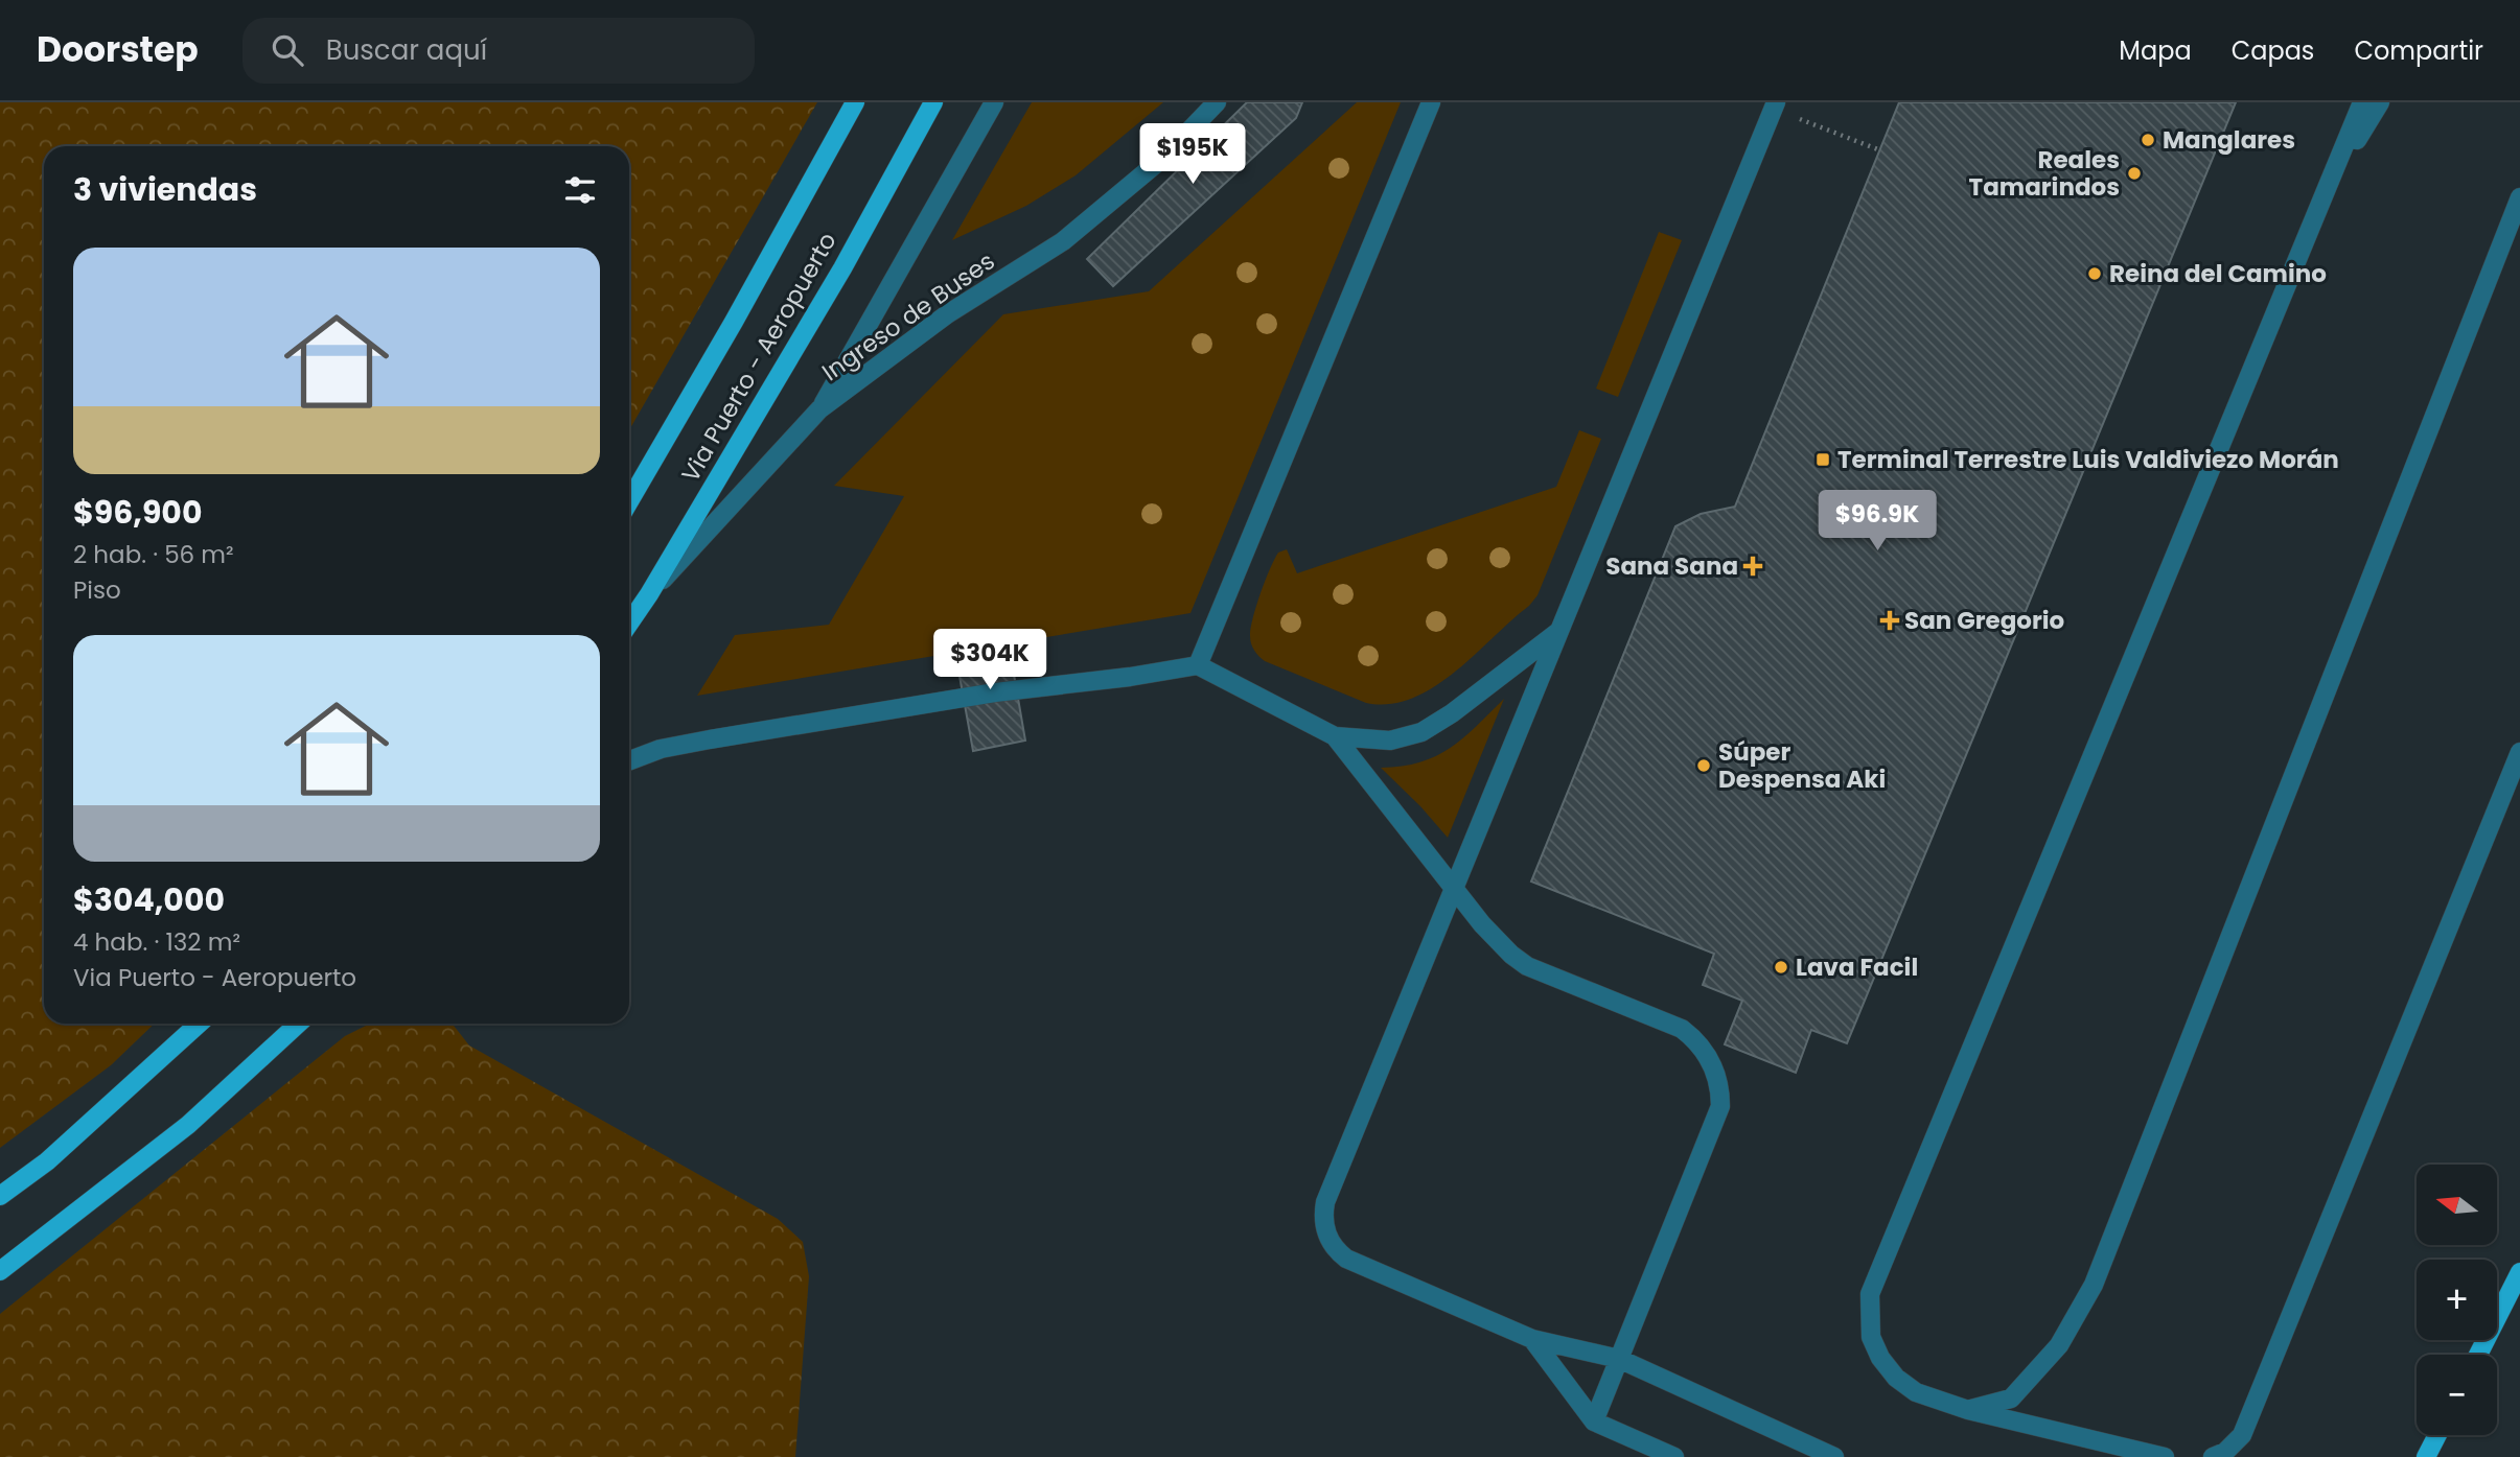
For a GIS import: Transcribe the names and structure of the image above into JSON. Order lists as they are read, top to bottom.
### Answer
{
  "streets": {
    "main road": ["Via Puerto - Aeropuerto"],
    "lane": ["Ingreso de Buses"]
  },
  "crossings": [
    ["Ingreso de Buses", "Via Puerto - Aeropuerto"]
  ],
  "places": {
    "other": [
      "Manglares",
      "Reales Tamarindos",
      "Reina del Camino",
      "Súper Despensa Aki",
      "Lava Facil"
    ],
    "transit": ["Terminal Terrestre Luis Valdiviezo Morán"],
    "health": ["Sana Sana", "San Gregorio"]
  },
  "north": "left",
  "page": {
    "header": "Doorstep",
    "search": "Buscar aquí",
    "nav": ["Mapa", "Capas", "Compartir"],
    "price": ["$195K", "$96.9K", "$304K"],
    "heading": "3 viviendas",
    "list": [
      {
        "name": "$96,900",
        "note": "2 hab. · 56 m² · Piso"
      },
      {
        "name": "$304,000",
        "note": "4 hab. · 132 m² · Via Puerto - Aeropuerto"
      }
    ],
    "map_buttons": ["+", "−"]
  }
}
